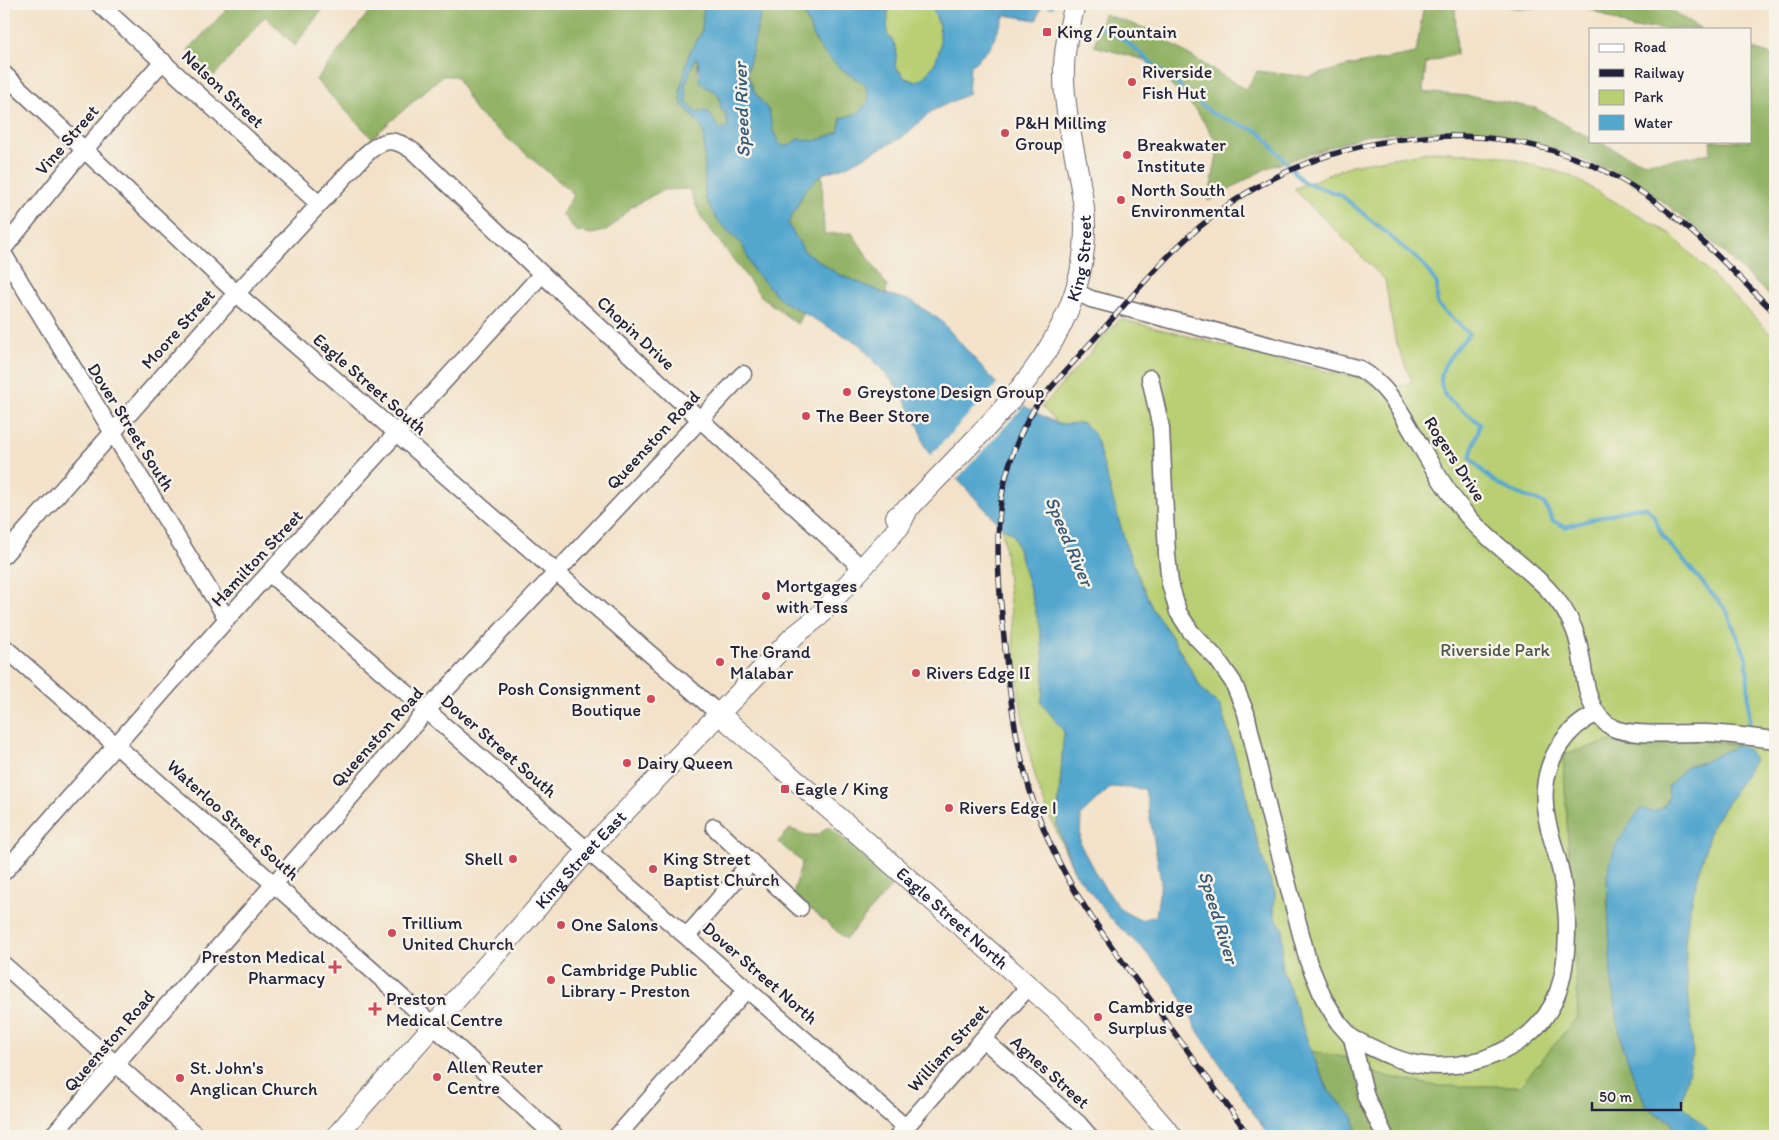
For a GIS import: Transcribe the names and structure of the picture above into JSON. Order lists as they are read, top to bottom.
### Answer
{
  "streets": {
    "main road": ["King Street", "King Street East", "Eagle Street North"],
    "street": [
      "Nelson Street",
      "Vine Street",
      "Moore Street",
      "Chopin Drive",
      "Eagle Street South",
      "Dover Street South",
      "Queenston Road",
      "Rogers Drive",
      "Hamilton Street",
      "Waterloo Street South",
      "Dover Street North",
      "William Street",
      "Agnes Street"
    ]
  },
  "crossings": [
    ["Nelson Street", "Vine Street"],
    ["Nelson Street", "Moore Street"],
    ["Vine Street", "Eagle Street South"],
    ["King Street", "Rogers Drive"],
    ["King Street", "King Street East"],
    ["Moore Street", "Chopin Drive"],
    ["Moore Street", "Eagle Street South"],
    ["Moore Street", "Dover Street South"],
    ["Chopin Drive", "Queenston Road"],
    ["Chopin Drive", "Hamilton Street"],
    ["Chopin Drive", "King Street East"],
    ["Eagle Street South", "Queenston Road"],
    ["Eagle Street South", "Hamilton Street"],
    ["Eagle Street South", "King Street East"],
    ["Eagle Street South", "Eagle Street North"],
    ["Dover Street South", "Queenston Road"],
    ["Dover Street South", "Hamilton Street"],
    ["Dover Street South", "King Street East"],
    ["Dover Street South", "Dover Street North"],
    ["Queenston Road", "Waterloo Street South"],
    ["Hamilton Street", "Waterloo Street South"],
    ["Waterloo Street South", "King Street East"],
    ["King Street East", "Eagle Street North"],
    ["King Street East", "Dover Street North"],
    ["Eagle Street North", "William Street"],
    ["Dover Street North", "William Street"],
    ["William Street", "Agnes Street"]
  ],
  "water": ["Speed River"],
  "parks": ["Riverside Park"],
  "places": {
    "transit": ["King / Fountain", "Eagle / King"],
    "other": [
      "Riverside Fish Hut",
      "P&H Milling Group",
      "Breakwater Institute",
      "North South Environmental",
      "Greystone Design Group",
      "The Beer Store",
      "Mortgages with Tess",
      "The Grand Malabar",
      "Rivers Edge II",
      "Posh Consignment Boutique",
      "Dairy Queen",
      "Rivers Edge I",
      "Shell",
      "King Street Baptist Church",
      "One Salons",
      "Trillium United Church",
      "Cambridge Public Library - Preston",
      "Cambridge Surplus",
      "Allen Reuter Centre",
      "St. John's Anglican Church"
    ],
    "health": ["Preston Medical Pharmacy", "Preston Medical Centre"]
  },
  "legend": [
    "Road",
    "Railway",
    "Park",
    "Water"
  ],
  "scale_bar": "50 m"
}
